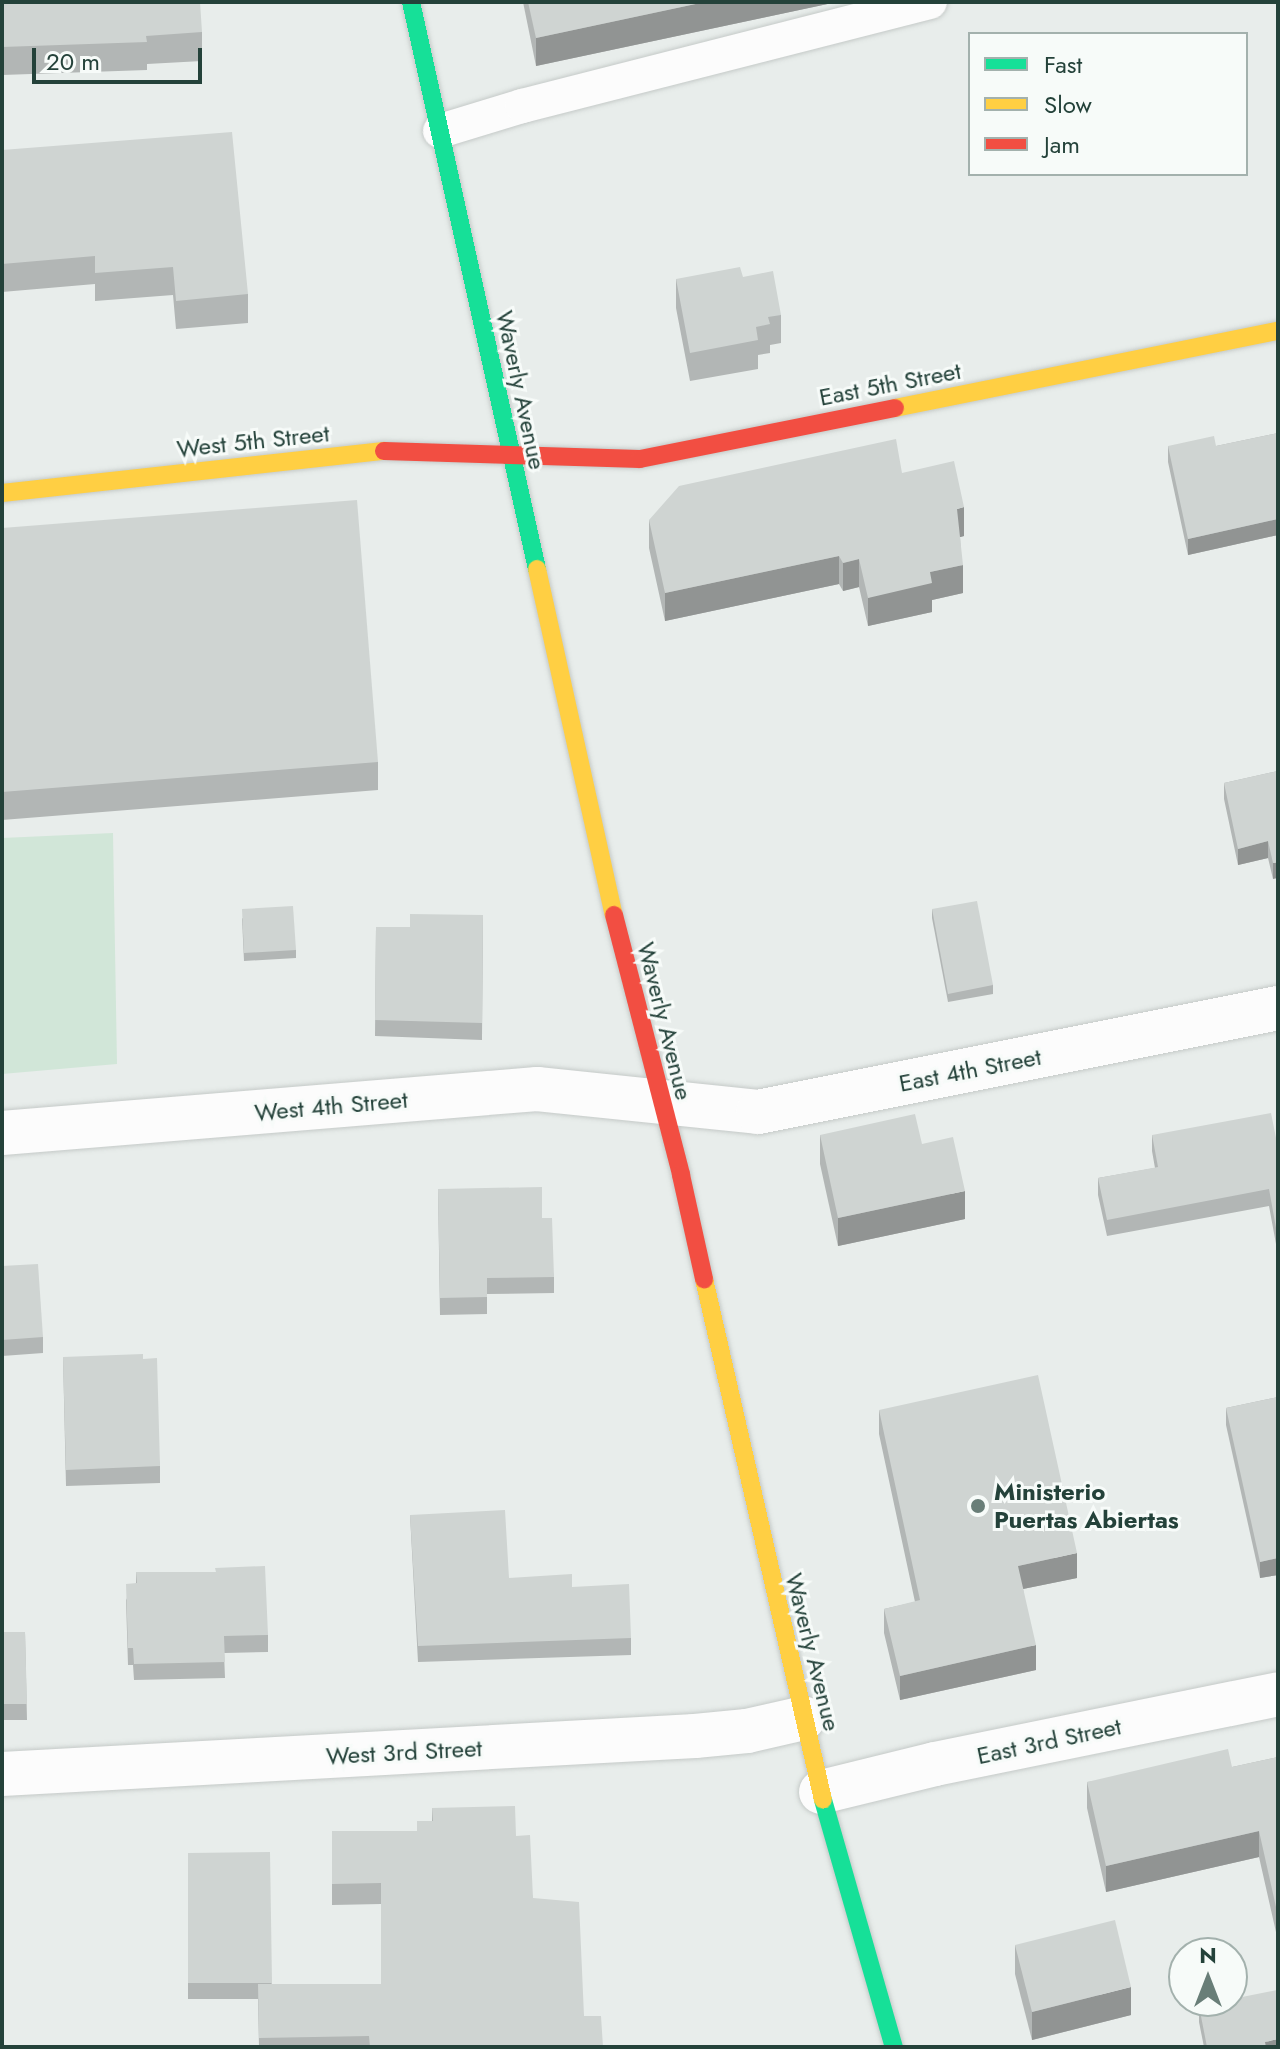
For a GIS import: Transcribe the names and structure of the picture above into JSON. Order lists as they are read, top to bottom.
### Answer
{
  "streets": {
    "main road": ["East 5th Street", "Waverly Avenue", "West 5th Street"],
    "street": [
      "East 4th Street",
      "West 4th Street",
      "East 3rd Street",
      "West 3rd Street"
    ]
  },
  "crossings": [
    ["East 5th Street", "Waverly Avenue"],
    ["East 5th Street", "West 5th Street"],
    ["Waverly Avenue", "West 5th Street"],
    ["Waverly Avenue", "East 4th Street"],
    ["Waverly Avenue", "West 4th Street"],
    ["Waverly Avenue", "East 3rd Street"],
    ["Waverly Avenue", "West 3rd Street"],
    ["East 4th Street", "West 4th Street"]
  ],
  "places": ["Ministerio Puertas Abiertas"],
  "legend": ["Fast", "Slow", "Jam"],
  "scale_bar": "20 m",
  "north": "top"
}
